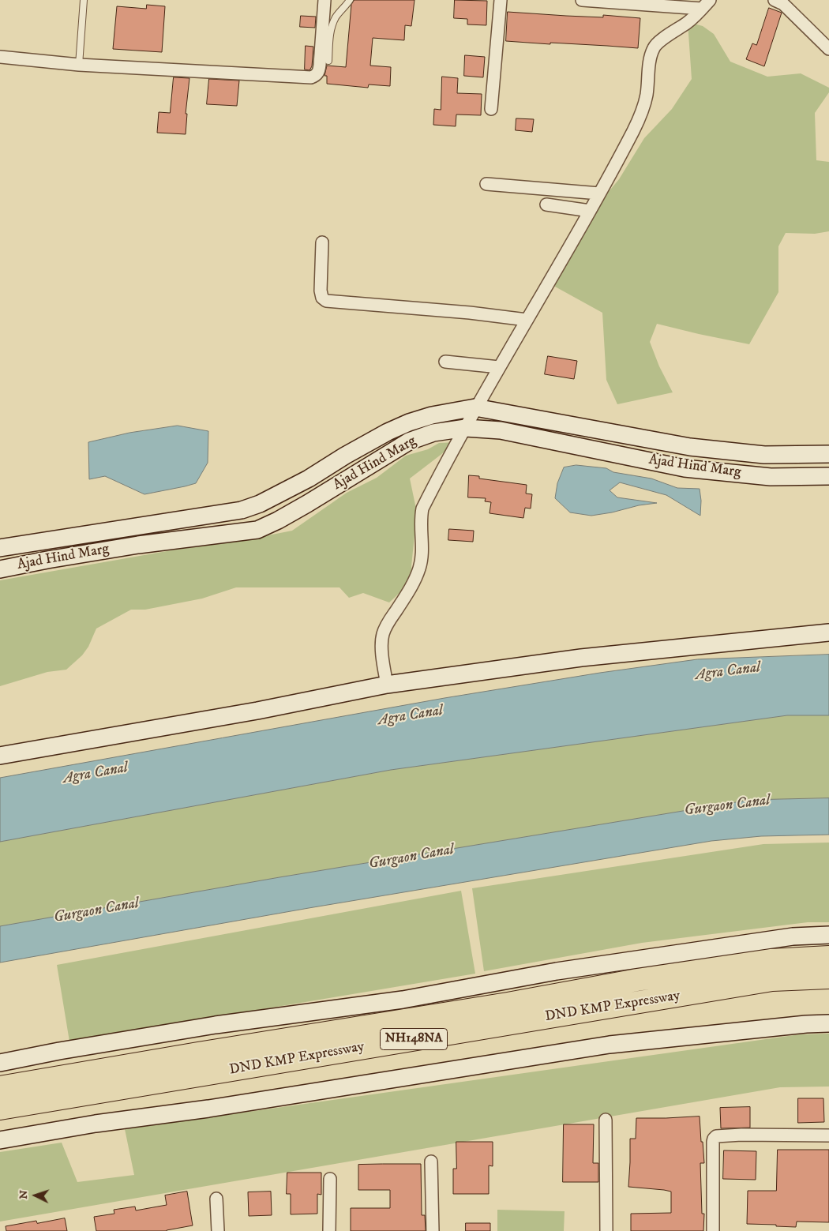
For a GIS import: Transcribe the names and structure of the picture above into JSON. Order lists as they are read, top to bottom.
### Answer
{
  "streets": {
    "highway": ["DND KMP Expressway", "NH148NA"],
    "street": ["Ajad Hind Marg"]
  },
  "water": ["Agra Canal", "Gurgaon Canal"],
  "north": "left"
}
